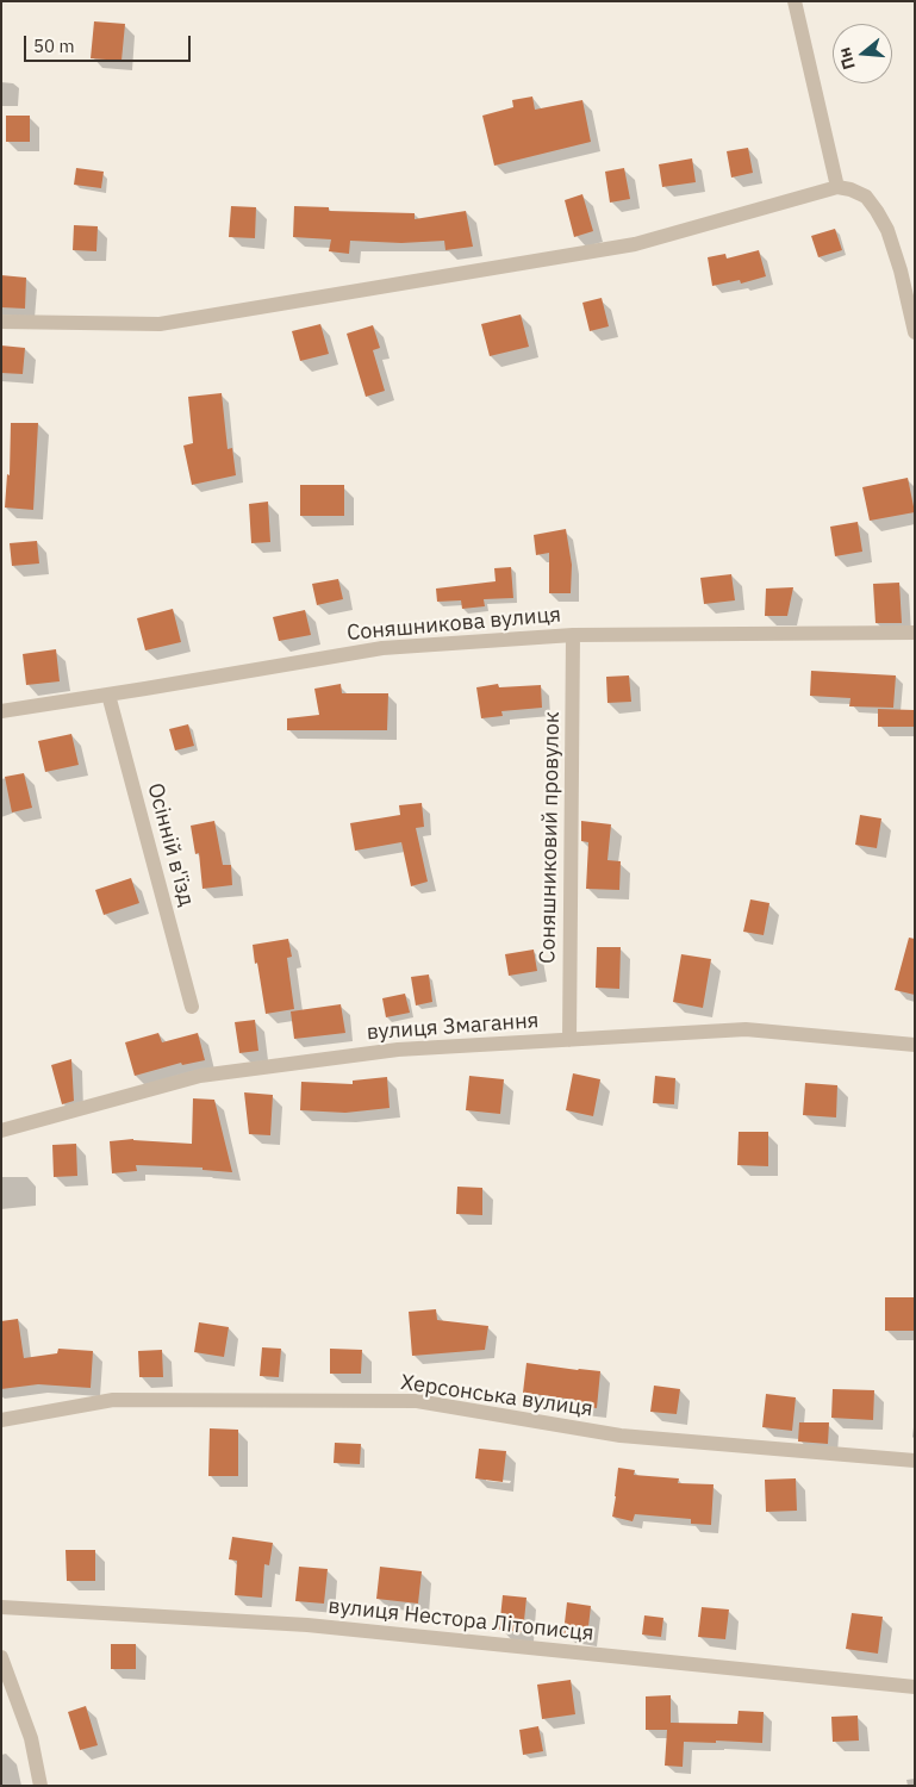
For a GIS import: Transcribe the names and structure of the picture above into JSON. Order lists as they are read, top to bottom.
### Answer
{
  "streets": {
    "street": [
      "Соняшникова вулиця",
      "Соняшниковий провулок",
      "Осінній в'їзд",
      "вулиця Змагання",
      "Херсонська вулиця",
      "вулиця Нестора Літописця"
    ]
  },
  "crossings": [
    ["Соняшникова вулиця", "Соняшниковий провулок"],
    ["Соняшникова вулиця", "Осінній в'їзд"],
    ["Соняшниковий провулок", "вулиця Змагання"]
  ],
  "scale_bar": "50 m",
  "north": "left"
}
